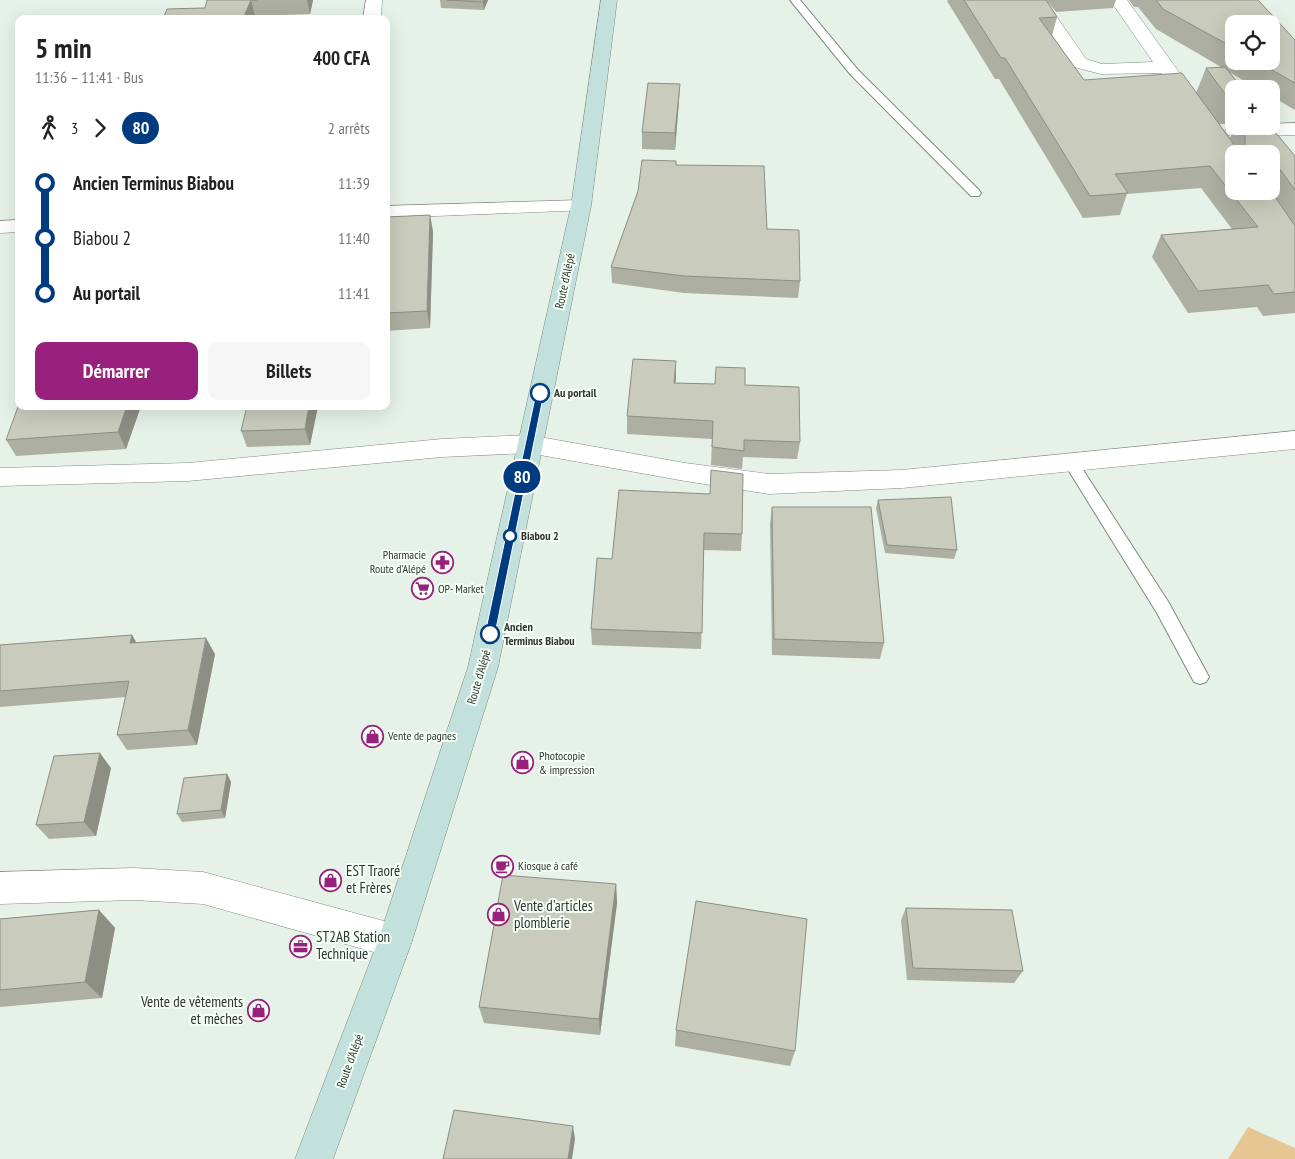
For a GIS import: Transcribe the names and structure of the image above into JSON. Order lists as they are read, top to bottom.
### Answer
{
  "streets": {
    "main road": ["Route d'Alépé"]
  },
  "places": {
    "other": ["Au portail", "Biabou 2", "Ancien Terminus Biabou"],
    "pharmacy": ["Pharmacie Route d'Alépé"],
    "supermarket": ["OP- Market"],
    "shop": [
      "Vente de pagnes",
      "Photocopie & impression",
      "EST Traoré et Frères",
      "Vente d'articles plomblerie",
      "Vente de vêtements et mèches"
    ],
    "cafe": ["Kiosque à café"],
    "office": ["ST2AB Station Technique"]
  },
  "lines": ["bus line 80"],
  "page": {
    "on_map": "80",
    "map_buttons": ["+", "−"],
    "heading": ["5 min", "11:36 – 11:41 · Bus", "400 CFA"],
    "legs": ["3", "80", "2 arrêts"],
    "list": [
      {
        "name": "Ancien Terminus Biabou",
        "value": "11:39"
      },
      {
        "name": "Biabou 2",
        "value": "11:40"
      },
      {
        "name": "Au portail",
        "value": "11:41"
      }
    ],
    "buttons": ["Démarrer", "Billets"]
  }
}
